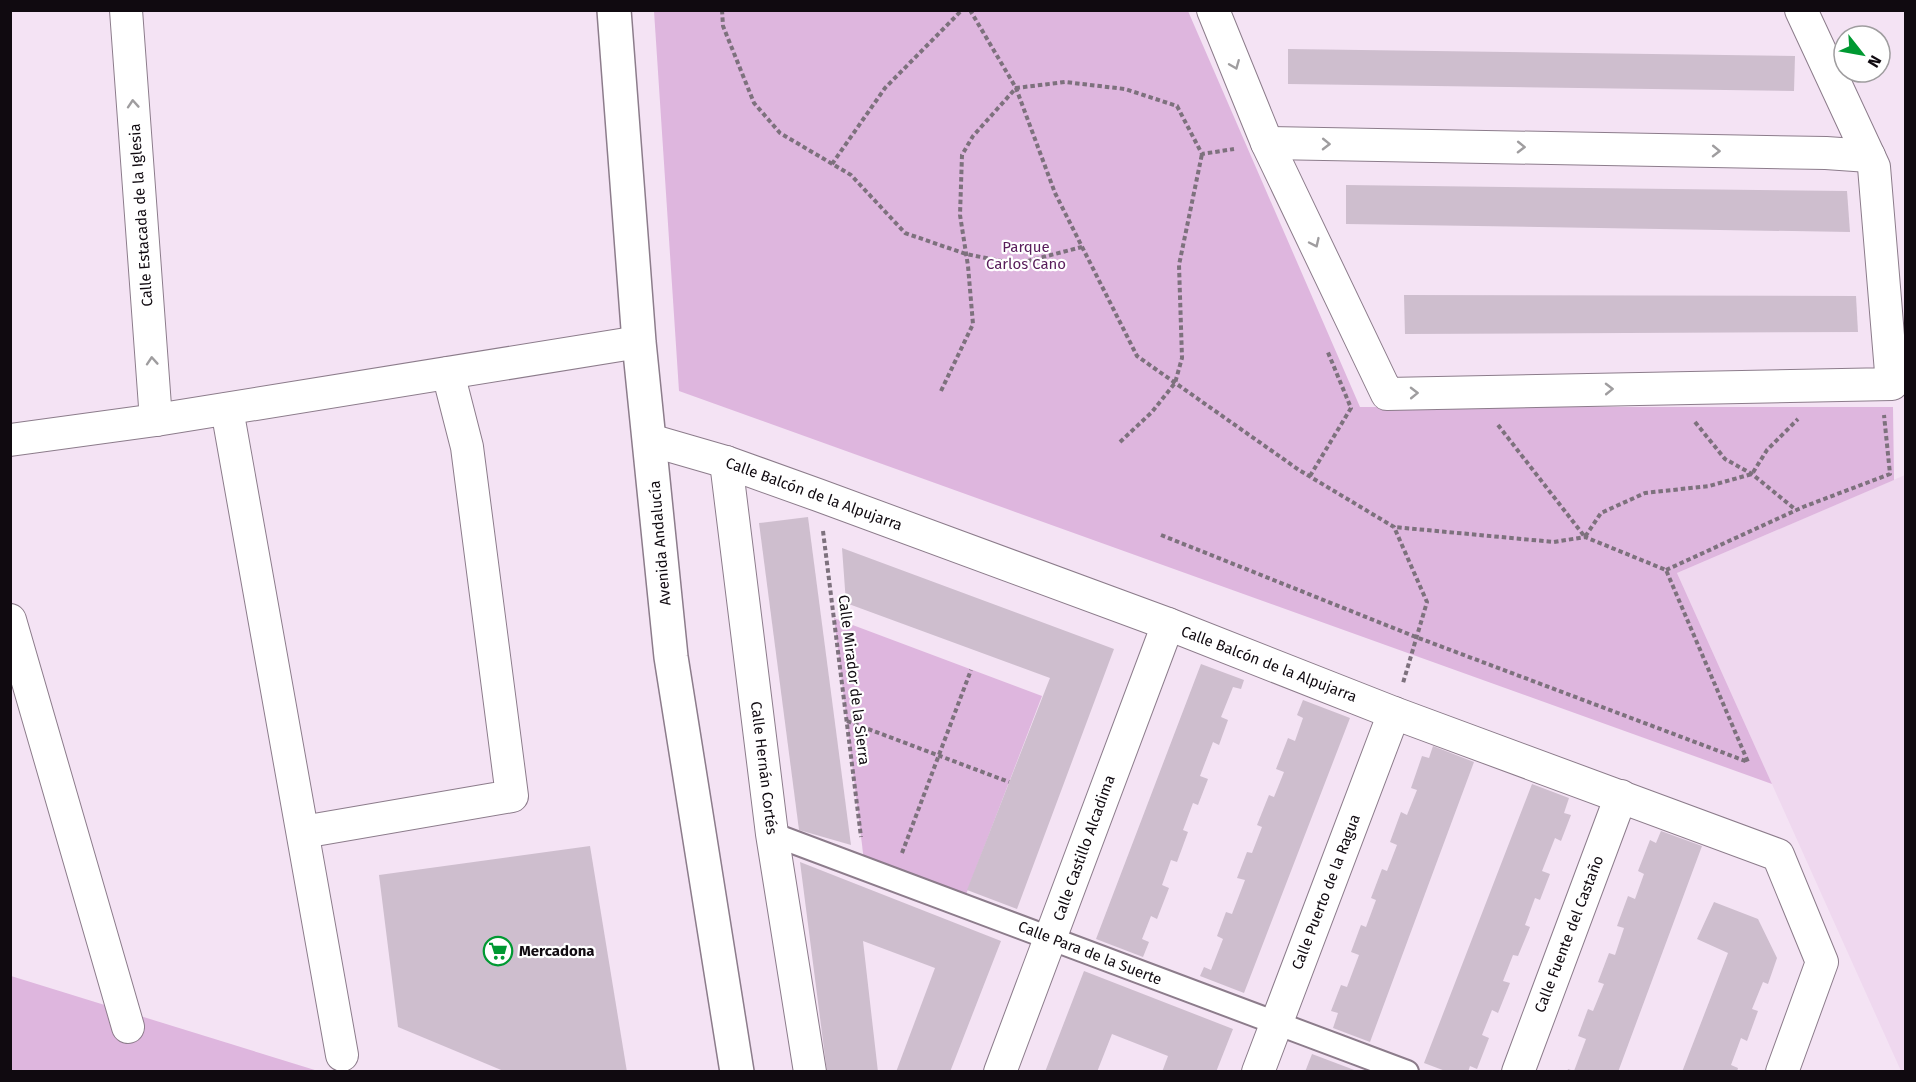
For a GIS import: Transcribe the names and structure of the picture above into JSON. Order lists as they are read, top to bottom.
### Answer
{
  "streets": {
    "main road": ["Avenida Andalucía"],
    "street": [
      "Calle Estacada de la Iglesia",
      "Calle Balcón de la Alpujarra",
      "Calle Hernán Cortés",
      "Calle Castillo Alcadima",
      "Calle Puerto de la Ragua",
      "Calle Fuente del Castaño",
      "Calle Para de la Suerte"
    ],
    "path": ["Calle Mirador de la Sierra"]
  },
  "crossings": [
    ["Calle Balcón de la Alpujarra", "Avenida Andalucía"],
    ["Calle Balcón de la Alpujarra", "Calle Mirador de la Sierra"],
    ["Calle Balcón de la Alpujarra", "Calle Hernán Cortés"],
    ["Calle Balcón de la Alpujarra", "Calle Castillo Alcadima"],
    ["Calle Balcón de la Alpujarra", "Calle Puerto de la Ragua"],
    ["Calle Balcón de la Alpujarra", "Calle Fuente del Castaño"],
    ["Calle Mirador de la Sierra", "Calle Para de la Suerte"],
    ["Calle Hernán Cortés", "Calle Para de la Suerte"],
    ["Calle Castillo Alcadima", "Calle Para de la Suerte"],
    ["Calle Puerto de la Ragua", "Calle Para de la Suerte"]
  ],
  "one_way": ["Calle Estacada de la Iglesia"],
  "parks": ["Parque Carlos Cano"],
  "places": {
    "supermarket": ["Mercadona"]
  },
  "north": "bottom right"
}
